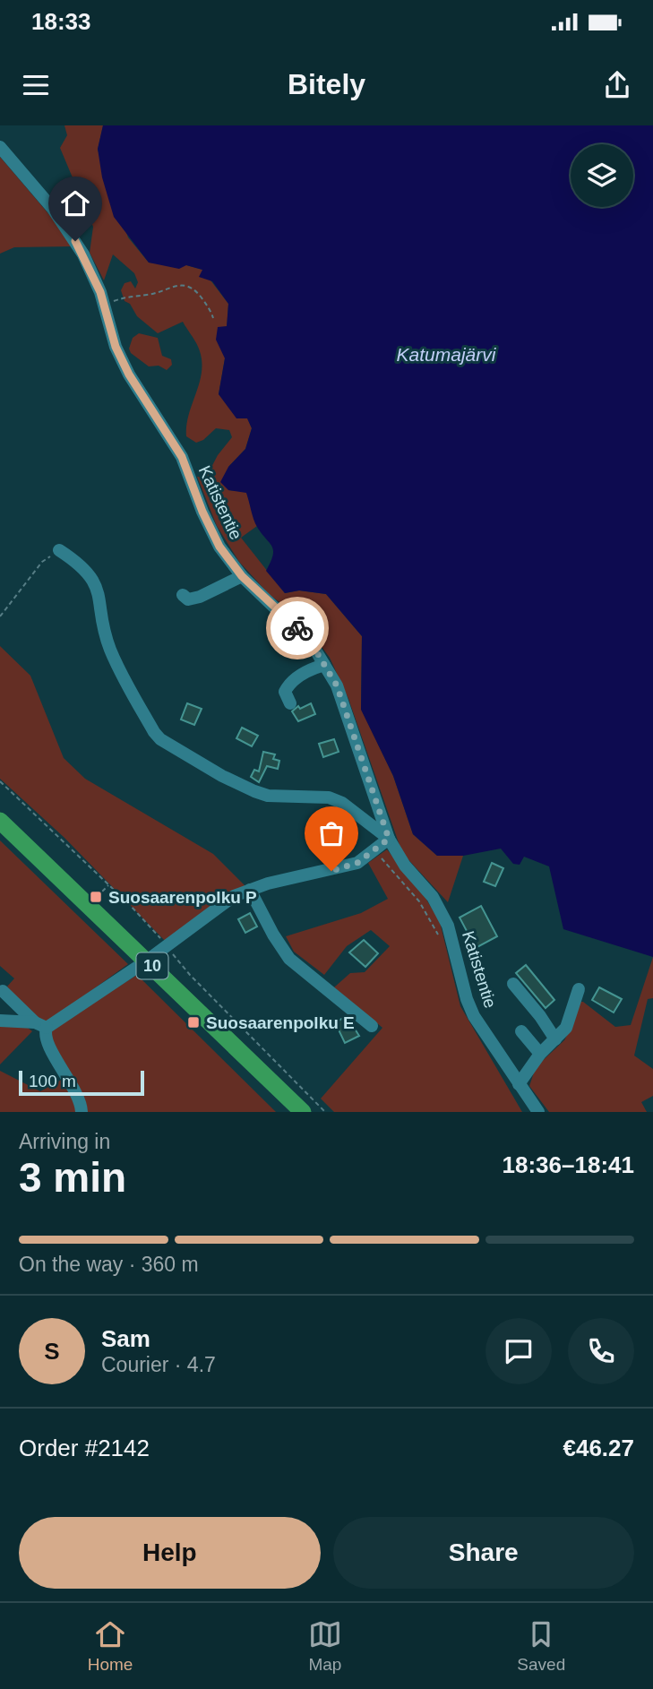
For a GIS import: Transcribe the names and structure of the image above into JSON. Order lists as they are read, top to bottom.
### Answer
{
  "streets": {
    "highway": ["10"],
    "street": ["Katistentie"]
  },
  "water": ["Katumajärvi"],
  "places": {
    "transit": ["Suosaarenpolku P", "Suosaarenpolku E"]
  },
  "scale_bar": "100 m",
  "page": {
    "status": "18:33",
    "header": "Bitely",
    "scale": "100 m",
    "heading": ["3 min", "Arriving in", "18:36–18:41"],
    "panel": [
      "Sam",
      "Courier · 4.7",
      "Order #2142",
      "€46.27"
    ],
    "bar": "On the way · 360 m",
    "round": "S",
    "buttons": ["Help", "Share"],
    "tabs": ["Home", "Map", "Saved"]
  }
}
